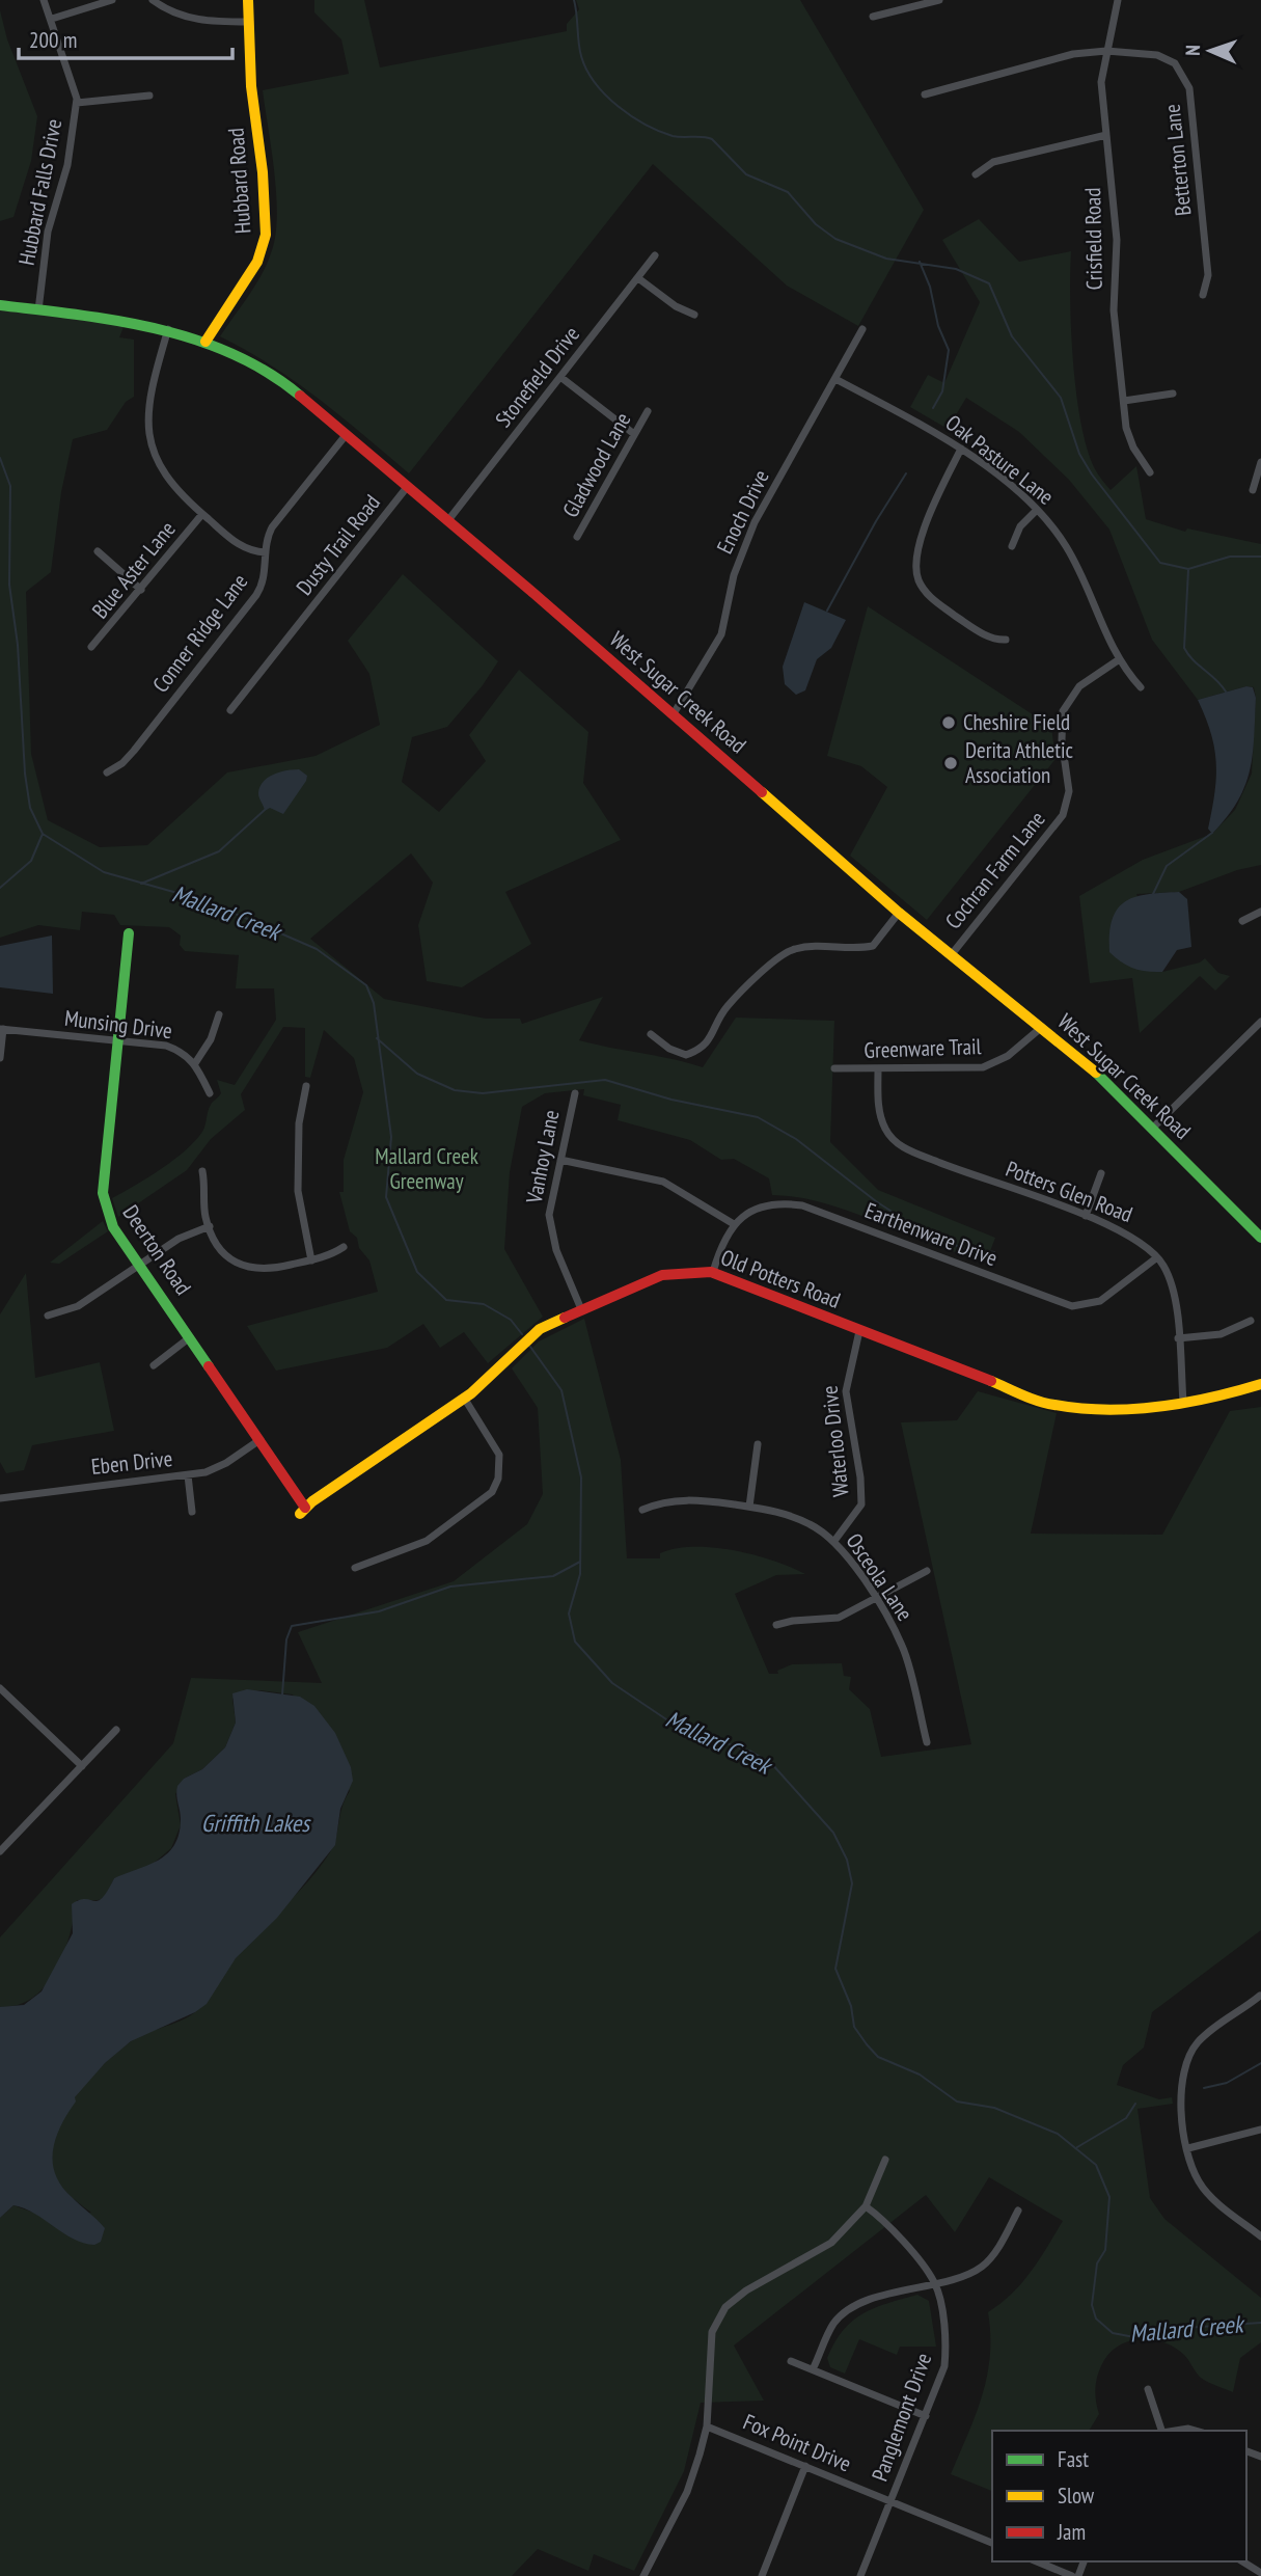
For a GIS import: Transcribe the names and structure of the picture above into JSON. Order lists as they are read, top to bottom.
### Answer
{
  "streets": {
    "main road": [
      "Hubbard Road",
      "West Sugar Creek Road",
      "Deerton Road",
      "Old Potters Road"
    ],
    "street": [
      "Betterton Lane",
      "Hubbard Falls Drive",
      "Crisfield Road",
      "Stonefield Drive",
      "Oak Pasture Lane",
      "Gladwood Lane",
      "Enoch Drive",
      "Dusty Trail Road",
      "Blue Aster Lane",
      "Conner Ridge Lane",
      "Cochran Farm Lane",
      "Munsing Drive",
      "Greenware Trail",
      "Vanhoy Lane",
      "Potters Glen Road",
      "Earthenware Drive",
      "Waterloo Drive",
      "Eben Drive",
      "Osceola Lane",
      "Panglemont Drive",
      "Fox Point Drive"
    ]
  },
  "crossings": [
    ["Betterton Lane", "Crisfield Road"],
    ["Hubbard Road", "West Sugar Creek Road"],
    ["Hubbard Falls Drive", "West Sugar Creek Road"],
    ["Stonefield Drive", "West Sugar Creek Road"],
    ["Oak Pasture Lane", "Enoch Drive"],
    ["Oak Pasture Lane", "Cochran Farm Lane"],
    ["Enoch Drive", "West Sugar Creek Road"],
    ["Dusty Trail Road", "West Sugar Creek Road"],
    ["Conner Ridge Lane", "West Sugar Creek Road"],
    ["West Sugar Creek Road", "Cochran Farm Lane"],
    ["West Sugar Creek Road", "Greenware Trail"],
    ["Munsing Drive", "Deerton Road"],
    ["Greenware Trail", "Potters Glen Road"],
    ["Vanhoy Lane", "Old Potters Road"],
    ["Potters Glen Road", "Earthenware Drive"],
    ["Potters Glen Road", "Old Potters Road"],
    ["Deerton Road", "Old Potters Road"],
    ["Deerton Road", "Eben Drive"],
    ["Old Potters Road", "Waterloo Drive"],
    ["Waterloo Drive", "Osceola Lane"],
    ["Panglemont Drive", "Fox Point Drive"]
  ],
  "water": ["Mallard Creek", "Griffith Lakes"],
  "parks": ["Mallard Creek Greenway"],
  "places": ["Cheshire Field", "Derita Athletic Association"],
  "legend": ["Fast", "Slow", "Jam"],
  "scale_bar": "200 m",
  "north": "left"
}
